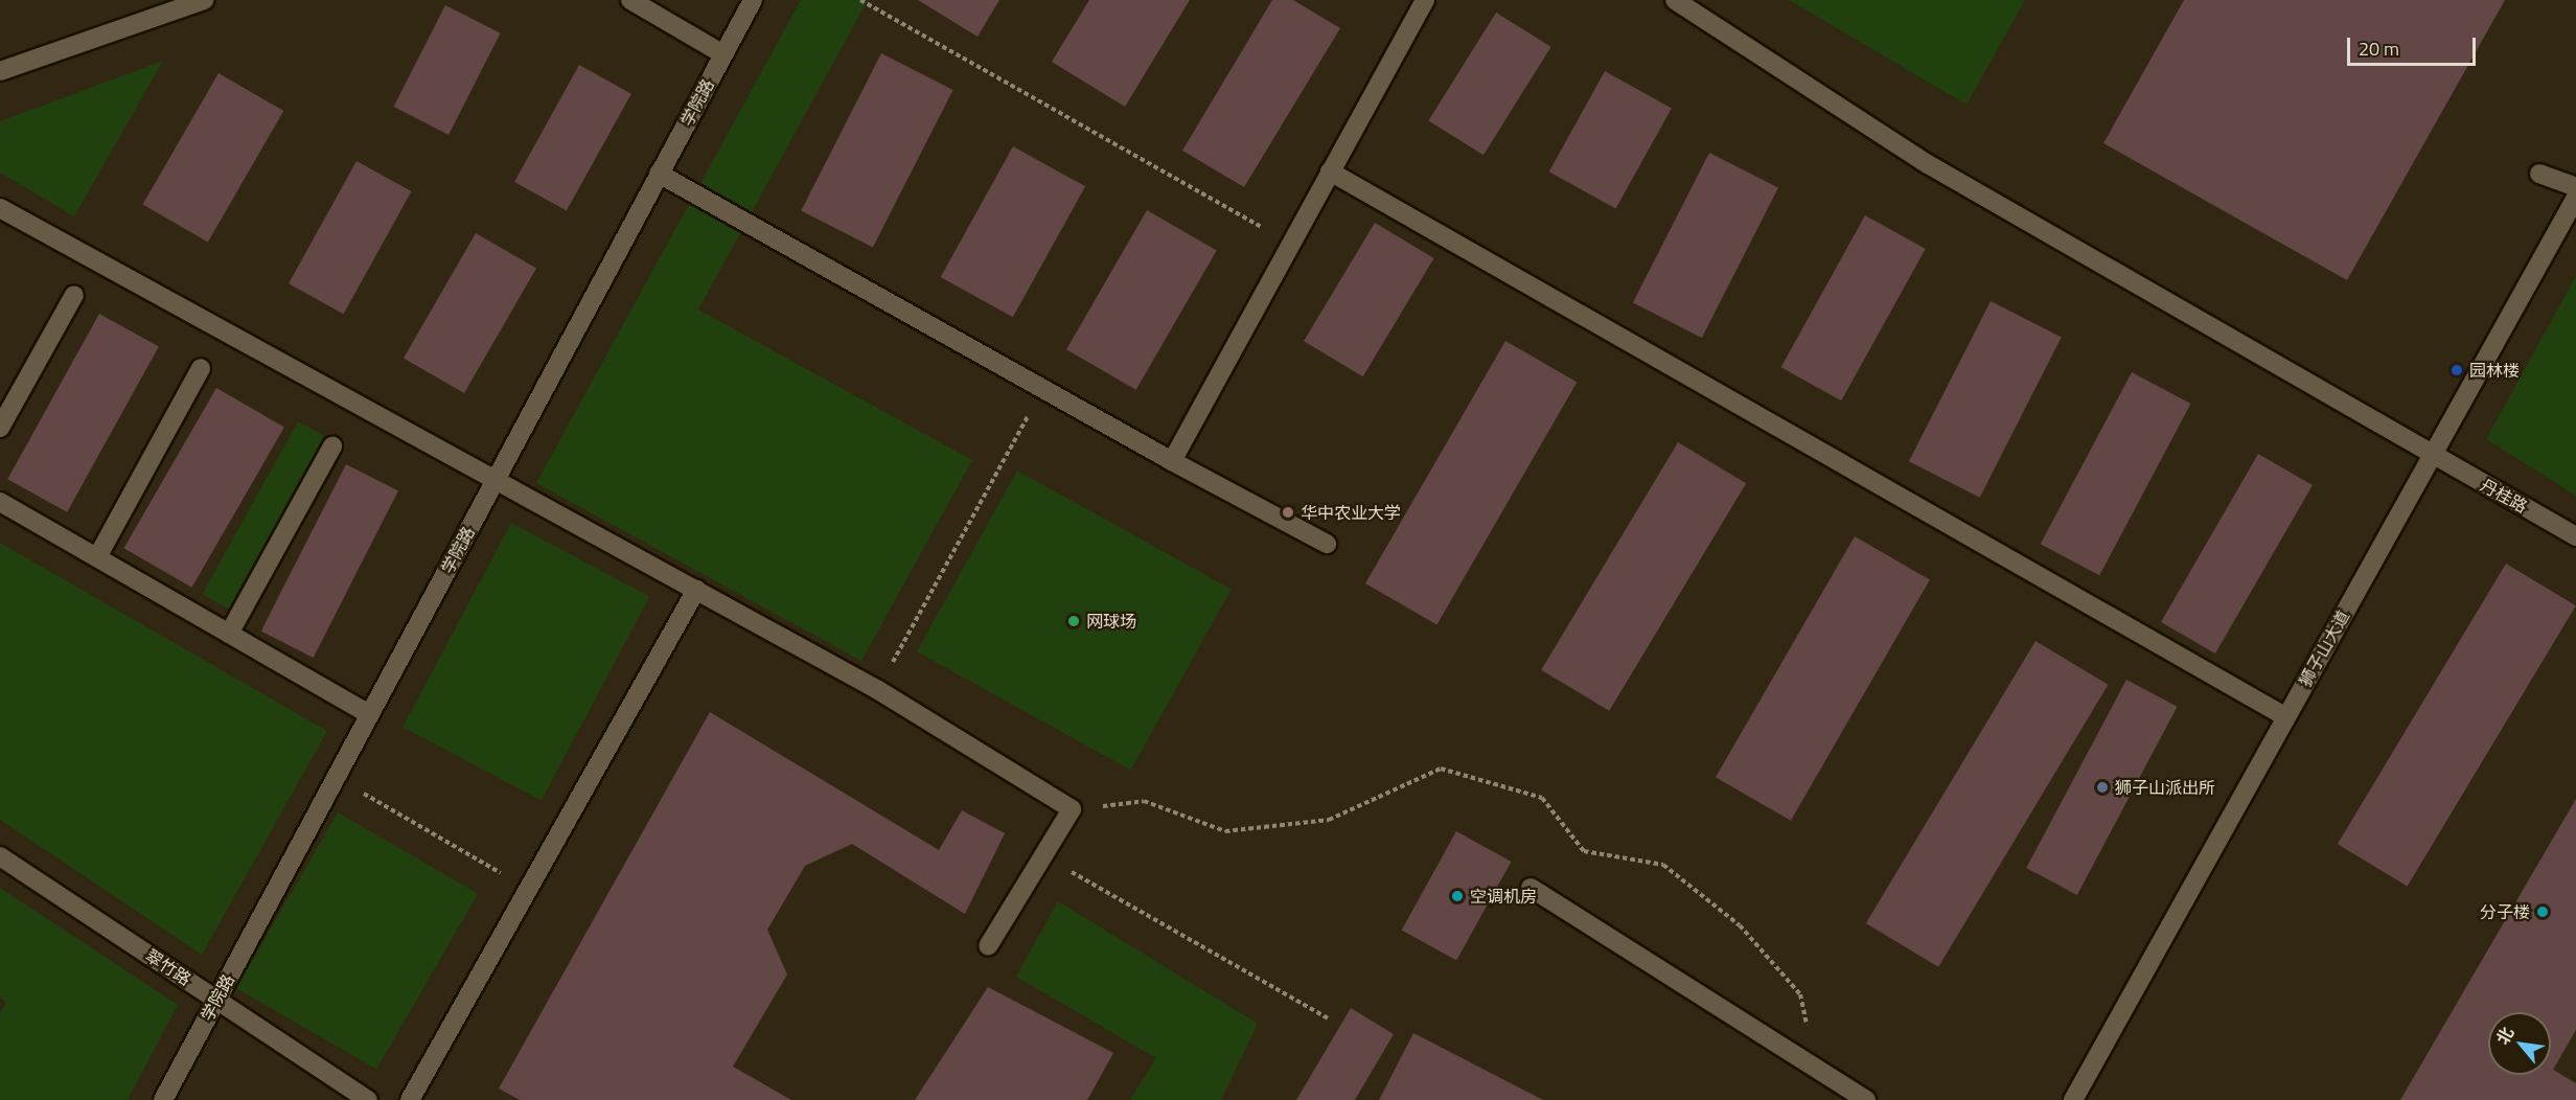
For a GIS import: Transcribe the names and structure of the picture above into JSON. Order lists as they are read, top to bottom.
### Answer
{
  "streets": {
    "street": [
      "学院路",
      "丹桂路",
      "狮子山大道",
      "翠竹路"
    ]
  },
  "crossings": [
    ["学院路", "翠竹路"],
    ["丹桂路", "狮子山大道"]
  ],
  "places": [
    "园林楼",
    "华中农业大学",
    "网球场",
    "狮子山派出所",
    "空调机房",
    "分子楼"
  ],
  "scale_bar": "20 m",
  "north": "top left"
}
